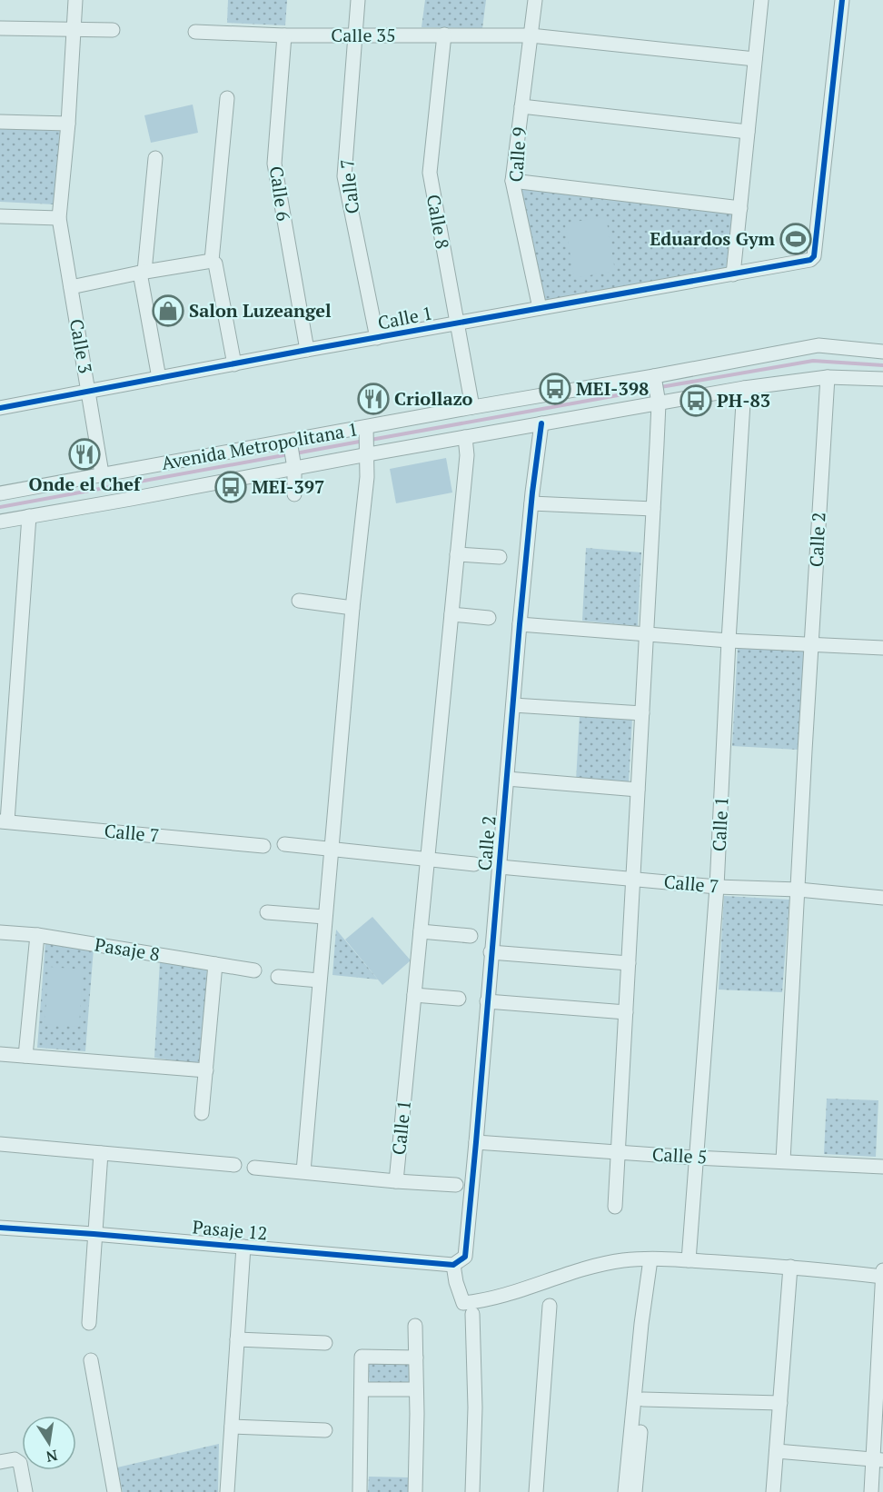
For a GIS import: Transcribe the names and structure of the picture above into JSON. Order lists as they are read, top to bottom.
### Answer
{
  "streets": {
    "street": [
      "Calle 35",
      "Calle 9",
      "Calle 7",
      "Calle 6",
      "Calle 8",
      "Calle 1",
      "Calle 3",
      "Avenida Metropolitana 1",
      "Calle 2",
      "Pasaje 8",
      "Calle 5",
      "Pasaje 12"
    ]
  },
  "crossings": [
    ["Calle 35", "Calle 9"],
    ["Calle 35", "Calle 7"],
    ["Calle 35", "Calle 6"],
    ["Calle 35", "Calle 8"],
    ["Calle 9", "Calle 1"],
    ["Calle 7", "Calle 1"],
    ["Calle 7", "Calle 2"],
    ["Calle 6", "Calle 1"],
    ["Calle 8", "Calle 1"],
    ["Calle 8", "Avenida Metropolitana 1"],
    ["Calle 1", "Calle 3"],
    ["Calle 1", "Avenida Metropolitana 1"],
    ["Calle 1", "Calle 5"],
    ["Calle 3", "Avenida Metropolitana 1"],
    ["Avenida Metropolitana 1", "Calle 2"],
    ["Calle 2", "Calle 5"],
    ["Calle 2", "Pasaje 12"]
  ],
  "places": {
    "sports": ["Eduardos Gym"],
    "shop": ["Salon Luzeangel"],
    "bus stop": ["MEI-398", "PH-83", "MEI-397"],
    "restaurant": ["Criollazo", "Onde el Chef"]
  },
  "north": "bottom"
}
